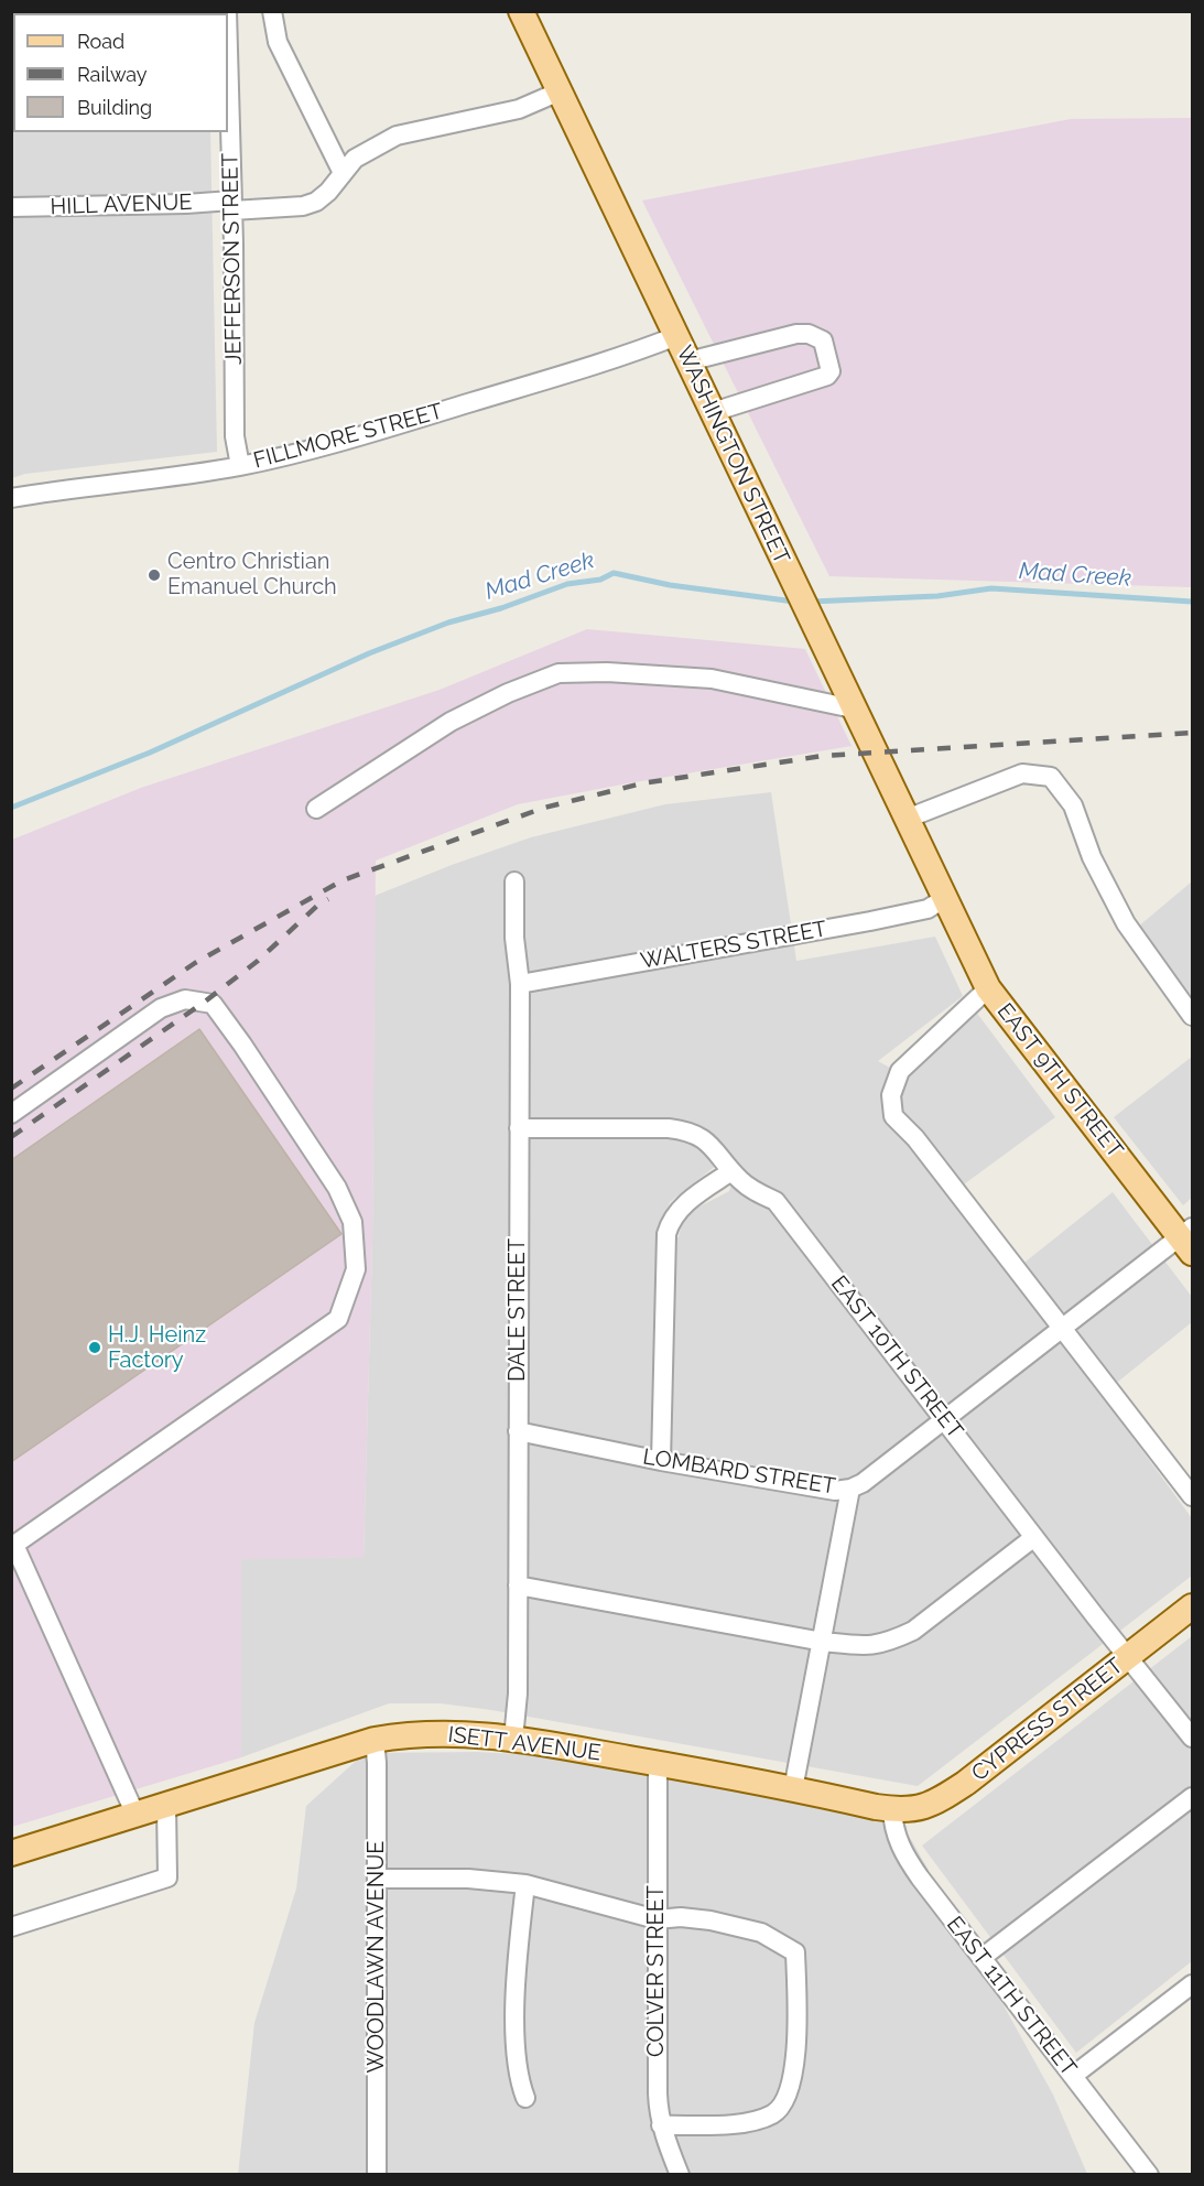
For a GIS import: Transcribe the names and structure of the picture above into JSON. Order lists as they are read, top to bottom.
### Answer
{
  "streets": {
    "main road": [
      "WASHINGTON STREET",
      "EAST 9TH STREET",
      "CYPRESS STREET",
      "ISETT AVENUE"
    ],
    "street": [
      "HILL AVENUE",
      "JEFFERSON STREET",
      "FILLMORE STREET",
      "WALTERS STREET",
      "DALE STREET",
      "EAST 10TH STREET",
      "LOMBARD STREET",
      "WOODLAWN AVENUE",
      "COLVER STREET",
      "EAST 11TH STREET"
    ]
  },
  "crossings": [
    ["HILL AVENUE", "JEFFERSON STREET"],
    ["HILL AVENUE", "WASHINGTON STREET"],
    ["JEFFERSON STREET", "FILLMORE STREET"],
    ["FILLMORE STREET", "WASHINGTON STREET"],
    ["WASHINGTON STREET", "WALTERS STREET"],
    ["WASHINGTON STREET", "EAST 9TH STREET"],
    ["WALTERS STREET", "EAST 9TH STREET"],
    ["WALTERS STREET", "DALE STREET"],
    ["EAST 9TH STREET", "LOMBARD STREET"],
    ["DALE STREET", "EAST 10TH STREET"],
    ["DALE STREET", "LOMBARD STREET"],
    ["DALE STREET", "ISETT AVENUE"],
    ["EAST 10TH STREET", "LOMBARD STREET"],
    ["EAST 10TH STREET", "CYPRESS STREET"],
    ["CYPRESS STREET", "ISETT AVENUE"],
    ["CYPRESS STREET", "EAST 11TH STREET"],
    ["ISETT AVENUE", "WOODLAWN AVENUE"],
    ["ISETT AVENUE", "COLVER STREET"],
    ["ISETT AVENUE", "EAST 11TH STREET"]
  ],
  "water": ["Mad Creek"],
  "places": ["Centro Christian Emanuel Church", "H.J. Heinz Factory"],
  "legend": ["Road", "Railway", "Building"]
}
